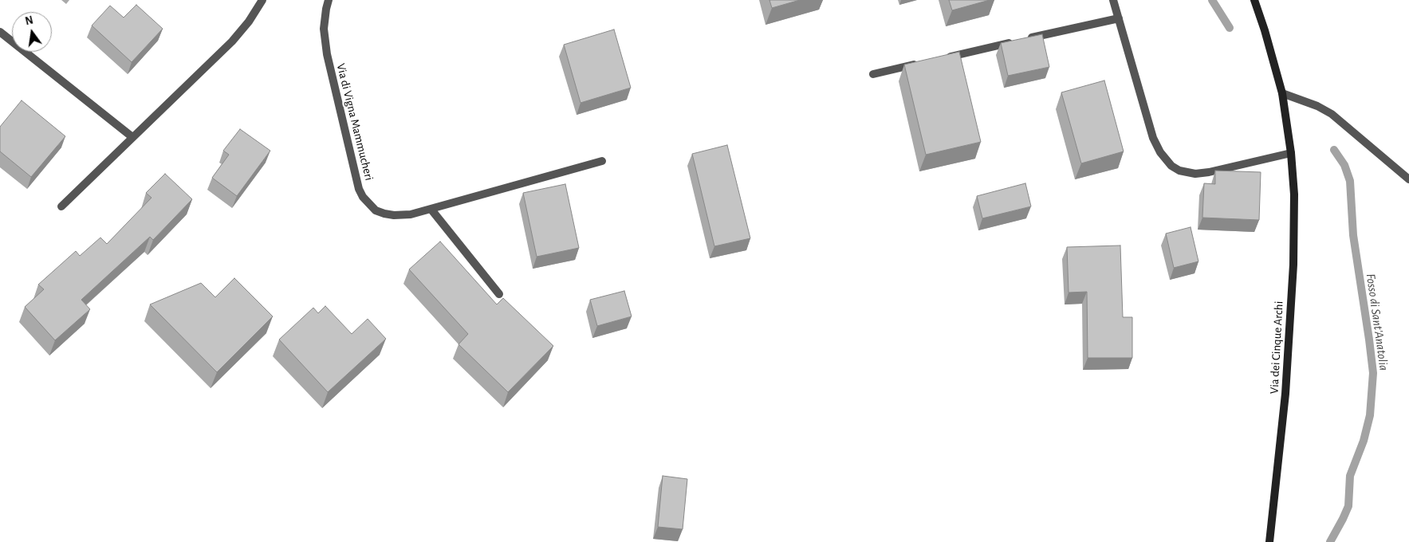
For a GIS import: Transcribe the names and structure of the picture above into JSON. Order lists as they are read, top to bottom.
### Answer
{
  "streets": {
    "main road": ["Via dei Cinque Archi"],
    "street": ["Via di Vigna Mammucheri"]
  },
  "water": ["Fosso di Sant'Anatolia"],
  "north": "top"
}
